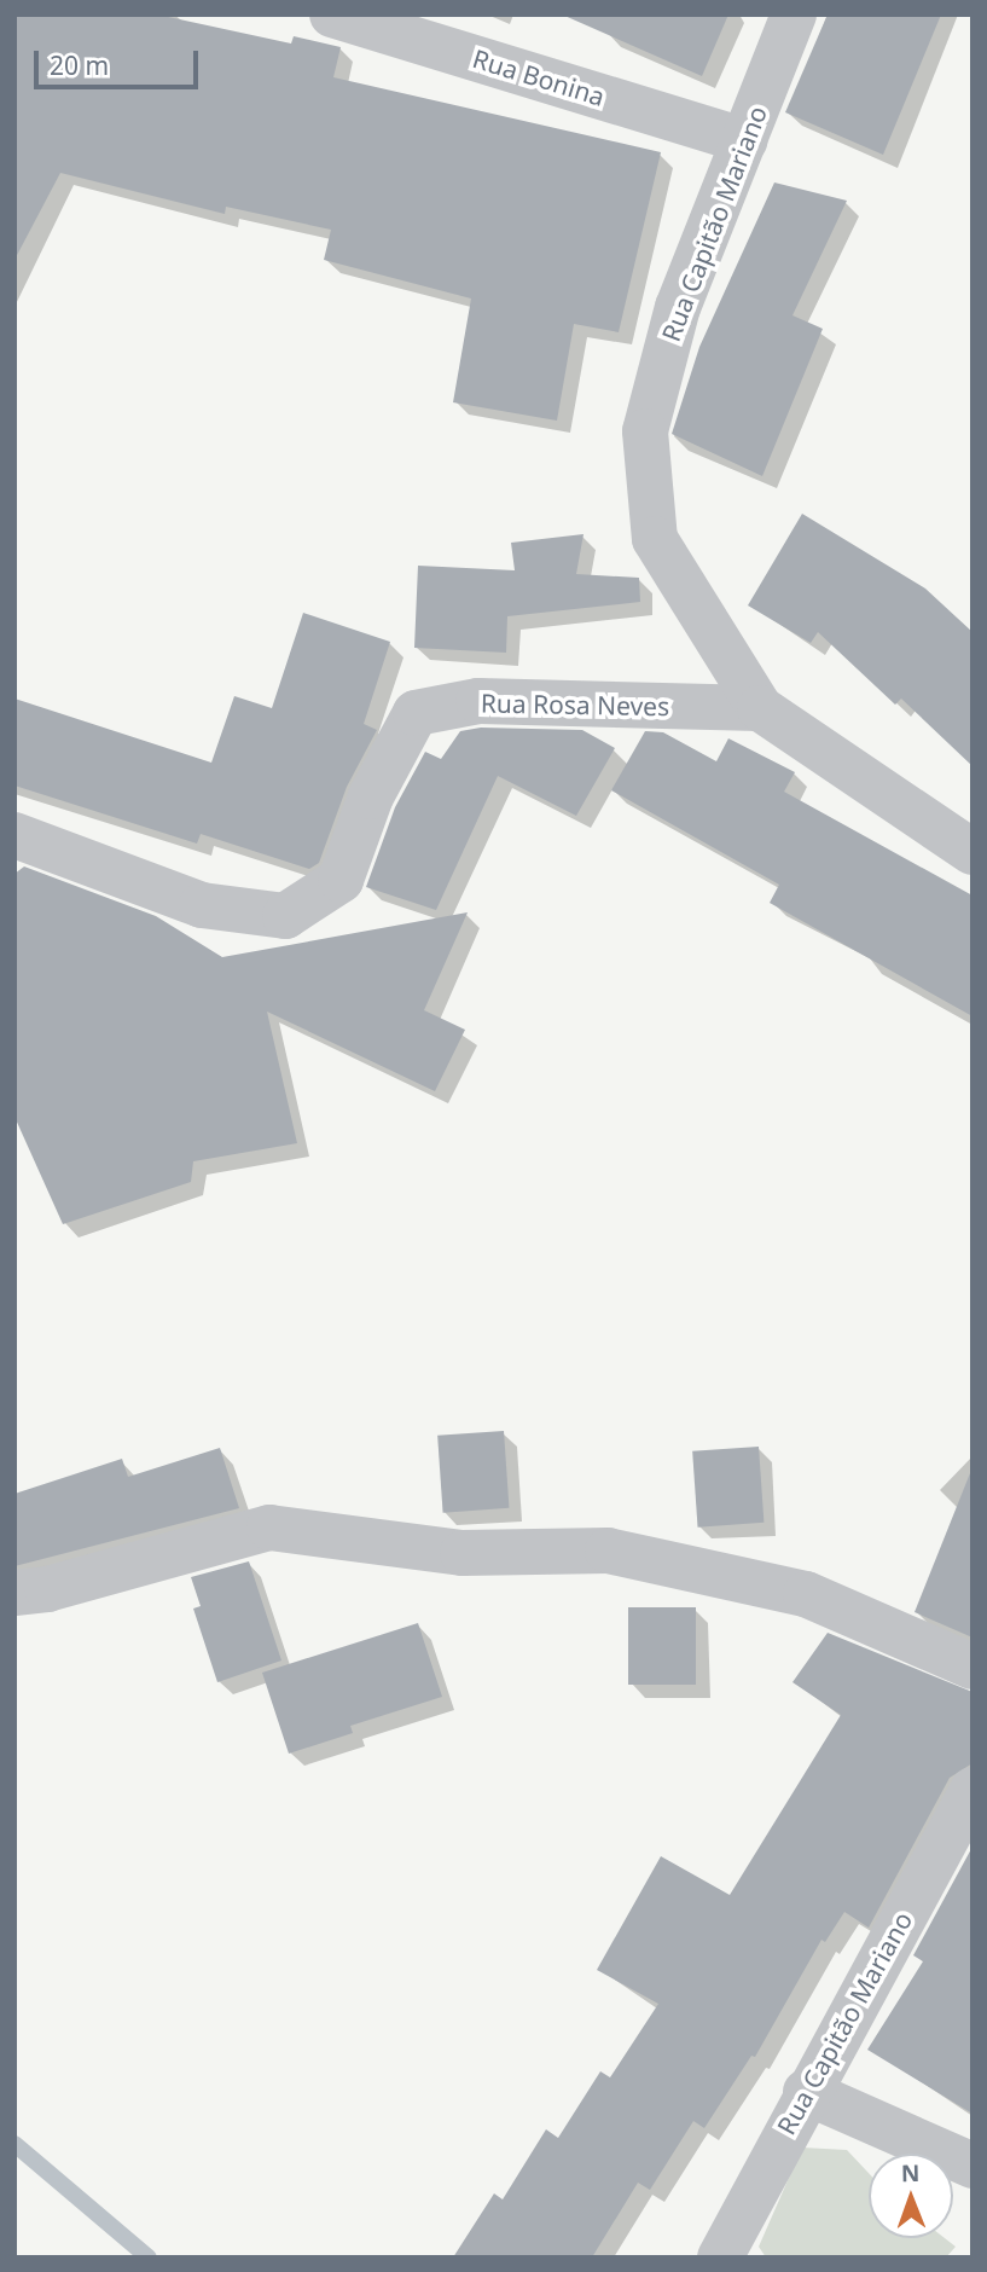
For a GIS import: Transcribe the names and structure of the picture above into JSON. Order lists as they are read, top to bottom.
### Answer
{
  "streets": {
    "street": ["Rua Bonina", "Rua Capitão Mariano", "Rua Rosa Neves"]
  },
  "crossings": [
    ["Rua Bonina", "Rua Capitão Mariano"],
    ["Rua Capitão Mariano", "Rua Rosa Neves"]
  ],
  "scale_bar": "20 m",
  "north": "top"
}
